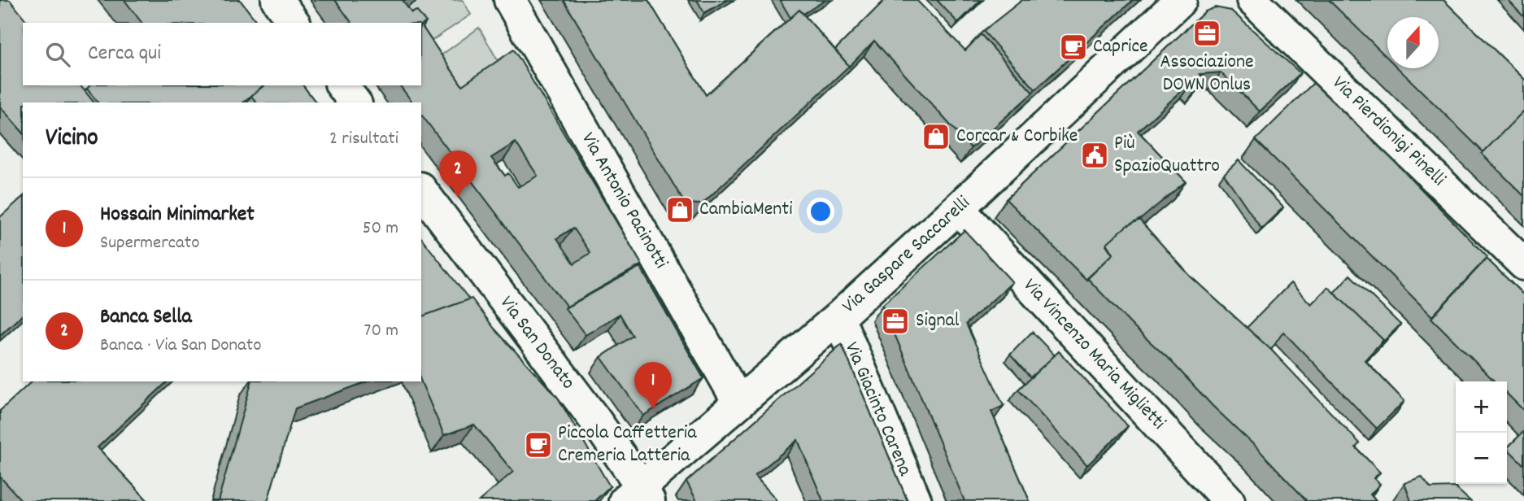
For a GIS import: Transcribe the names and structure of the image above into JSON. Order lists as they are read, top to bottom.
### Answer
{
  "streets": {
    "street": [
      "Via Pierdionigi Pinelli",
      "Via Antonio Pacinotti",
      "Via Gaspare Saccarelli",
      "Via San Donato",
      "Via Vincenzo Maria Miglietti",
      "Via Giacinto Carena"
    ]
  },
  "crossings": [
    ["Via Antonio Pacinotti", "Via Gaspare Saccarelli"],
    ["Via Gaspare Saccarelli", "Via San Donato"],
    ["Via Gaspare Saccarelli", "Via Vincenzo Maria Miglietti"],
    ["Via Gaspare Saccarelli", "Via Giacinto Carena"]
  ],
  "places": {
    "office": ["Associazione DOWN Onlus", "Signal"],
    "cafe": ["Caprice", "Piccola Caffetteria Cremeria Latteria"],
    "shop": ["Corcar & Corbike", "CambiaMenti"],
    "public building": ["Più SpazioQuattro"]
  },
  "north": "top",
  "page": {
    "search": "Cerca qui",
    "heading": ["Vicino", "2 risultati"],
    "pins": ["2", "1"],
    "list": [
      {
        "mark": "1",
        "name": "Hossain Minimarket",
        "note": "Supermercato",
        "value": "50 m"
      },
      {
        "mark": "2",
        "name": "Banca Sella",
        "note": "Banca · Via San Donato",
        "value": "70 m"
      }
    ],
    "map_buttons": ["+", "−"]
  }
}
